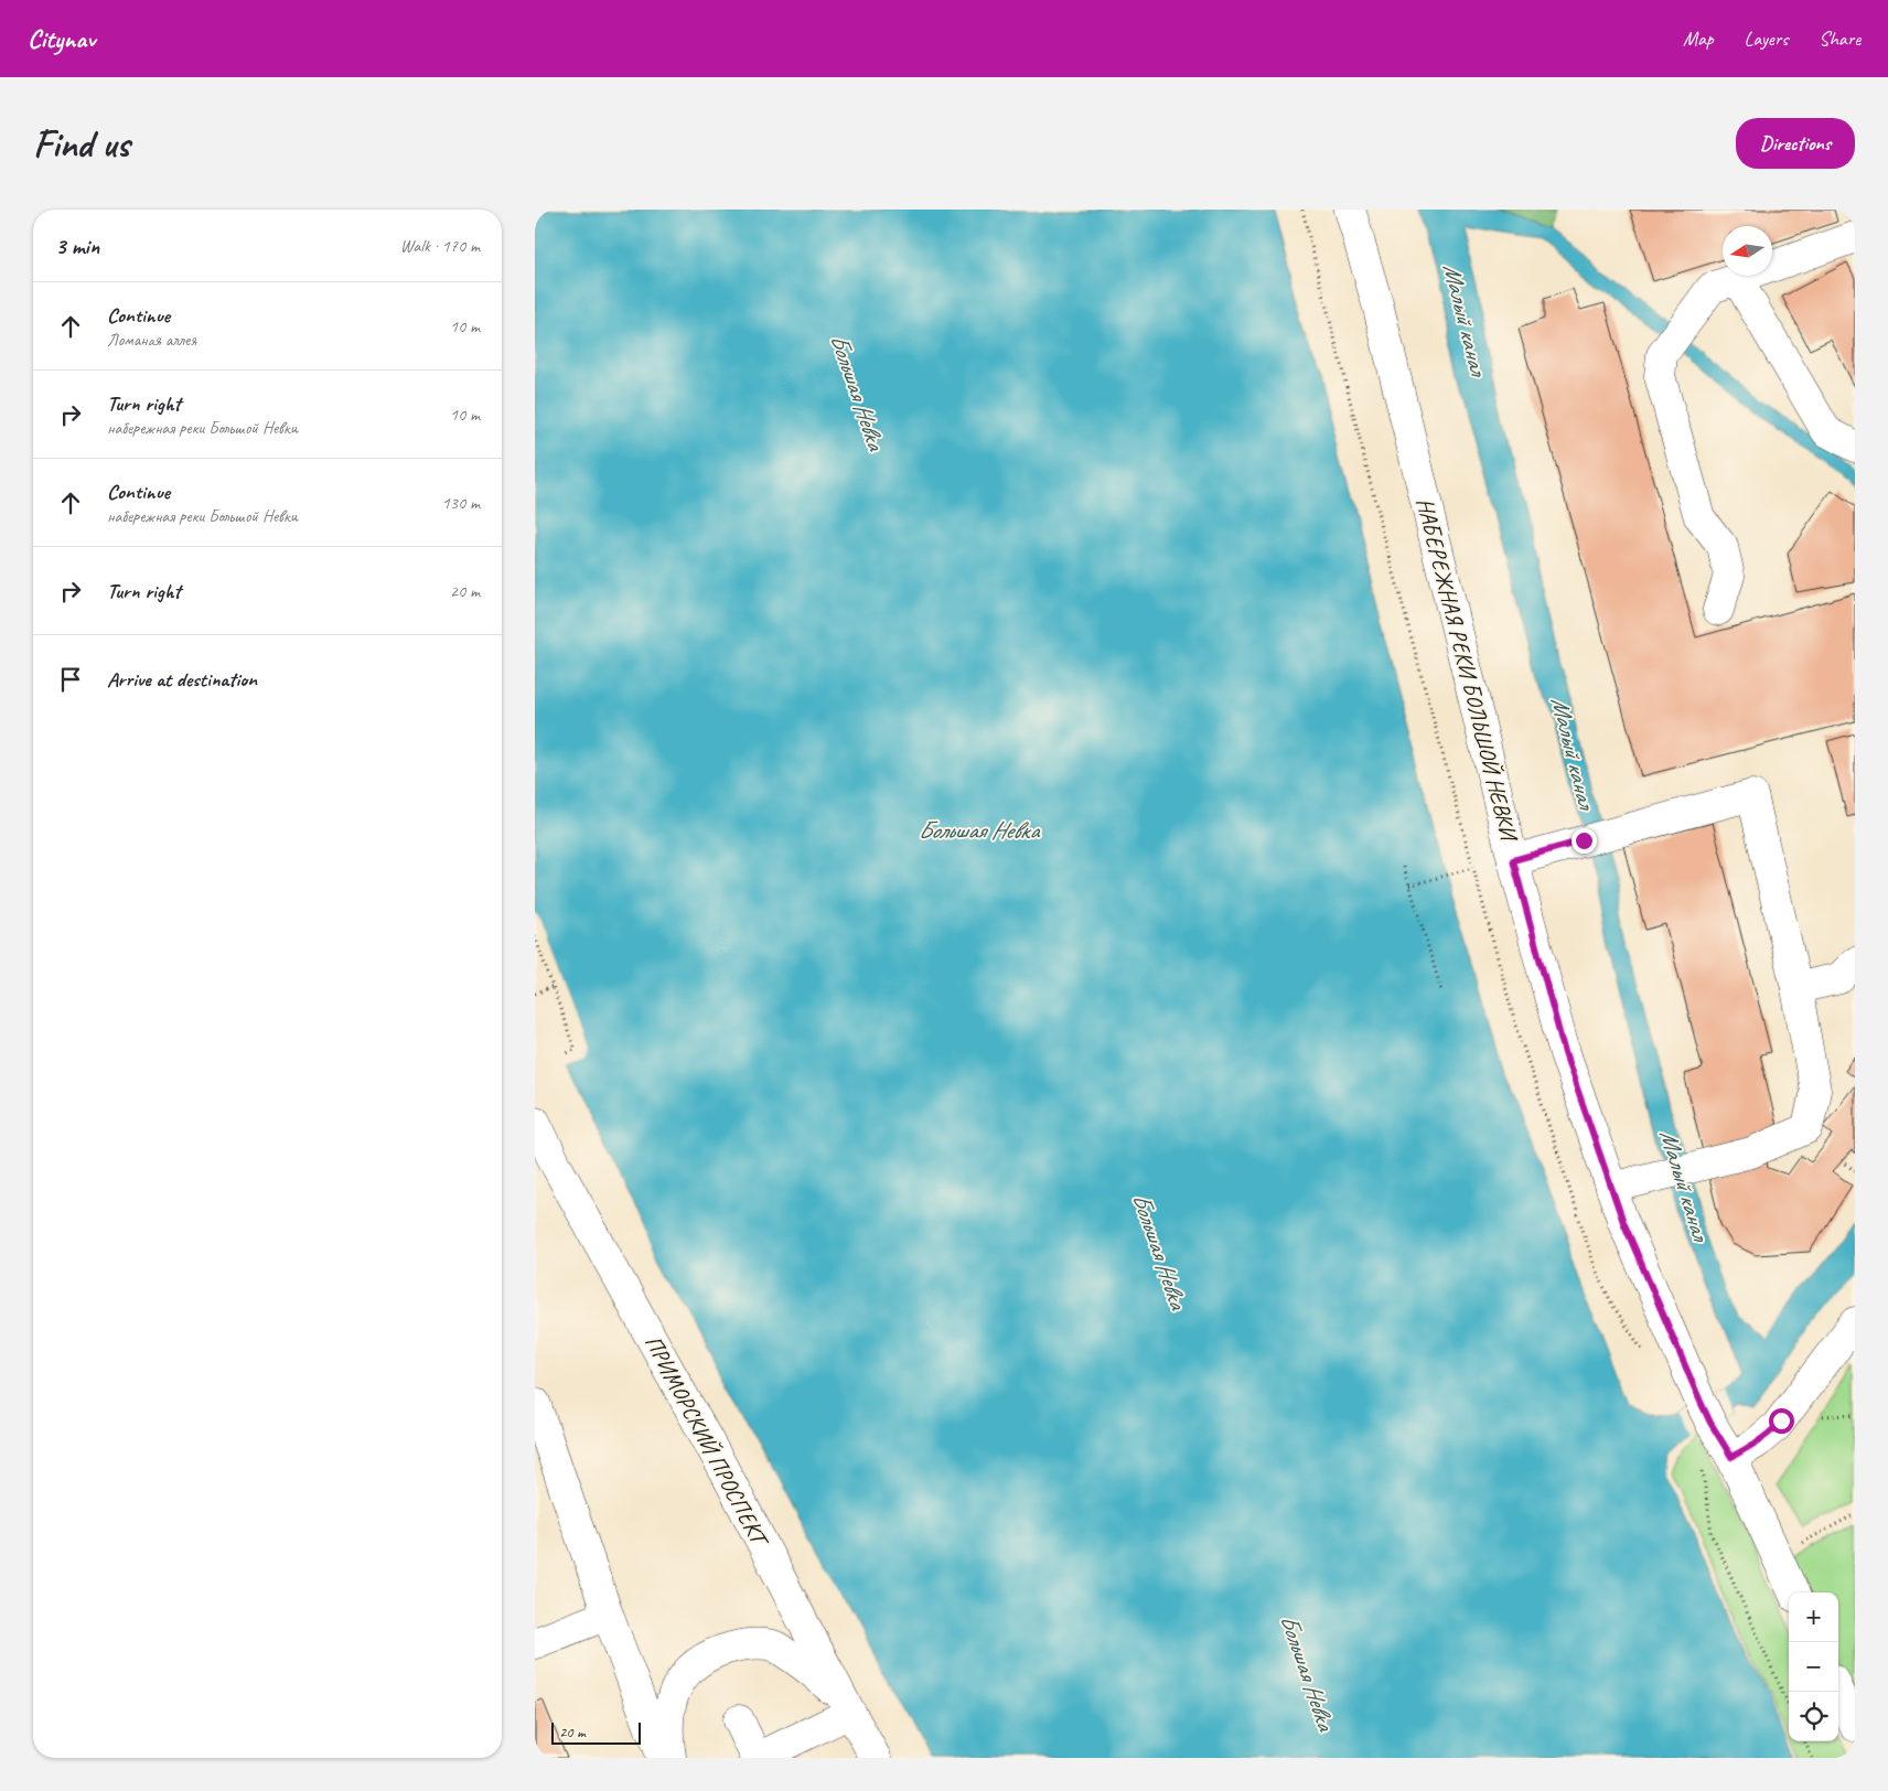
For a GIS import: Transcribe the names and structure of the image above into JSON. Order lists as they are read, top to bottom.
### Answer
{
  "streets": {
    "street": ["НАБЕРЕЖНАЯ РЕКИ БОЛЬШОЙ НЕВКИ", "ПРИМОРСКИЙ ПРОСПЕКТ"]
  },
  "water": ["Малый канал", "Большая Невка"],
  "scale_bar": "20 m",
  "north": "left",
  "page": {
    "header": "Citynav",
    "nav": ["Map", "Layers", "Share"],
    "buttons": "Directions",
    "title": "Find us",
    "heading": ["3 min", "Walk · 170 m"],
    "list": [
      ["Continue", "Ломаная аллея", "10 m"],
      ["Turn right", "набережная реки Большой Невки", "10 m"],
      ["Continue", "набережная реки Большой Невки", "130 m"],
      ["Turn right", "20 m"],
      "Arrive at destination"
    ],
    "map_buttons": ["+", "−"],
    "scale": "20 m"
  }
}
